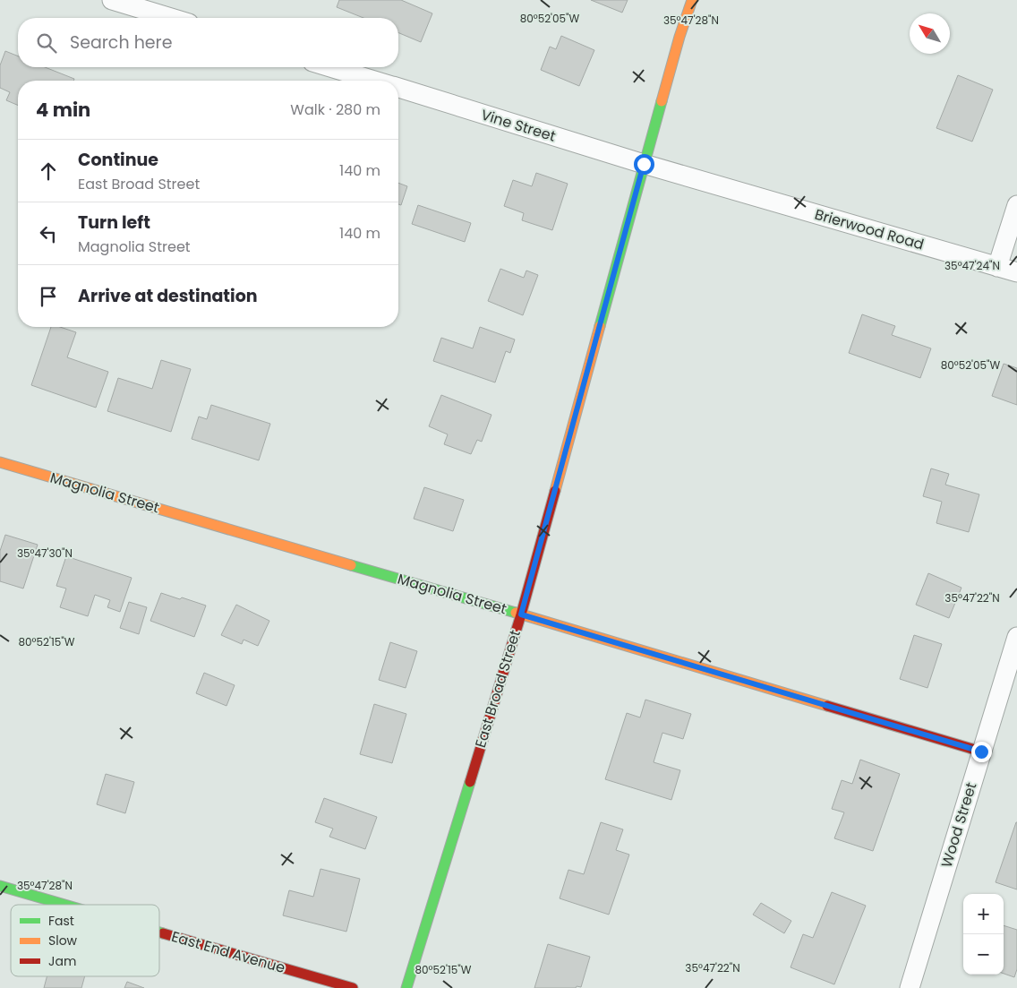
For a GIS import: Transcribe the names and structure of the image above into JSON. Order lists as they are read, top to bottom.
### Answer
{
  "streets": {
    "street": [
      "Vine Street",
      "Brierwood Road",
      "Magnolia Street",
      "East Broad Street",
      "Wood Street",
      "East End Avenue"
    ]
  },
  "crossings": [
    ["Vine Street", "Brierwood Road"],
    ["Vine Street", "East Broad Street"],
    ["Brierwood Road", "East Broad Street"],
    ["Magnolia Street", "East Broad Street"],
    ["Magnolia Street", "Wood Street"]
  ],
  "legend": ["Fast", "Slow", "Jam"],
  "north": "top left",
  "page": {
    "search": "Search here",
    "heading": ["4 min", "Walk · 280 m"],
    "list": [
      ["Continue", "East Broad Street", "140 m"],
      ["Turn left", "Magnolia Street", "140 m"],
      "Arrive at destination"
    ],
    "map_buttons": ["+", "−"]
  },
  "coordinates": [
    "80°52'05\"W",
    "35°47'28\"N",
    "35°47'24\"N",
    "35°47'30\"N",
    "35°47'22\"N",
    "80°52'15\"W"
  ]
}
